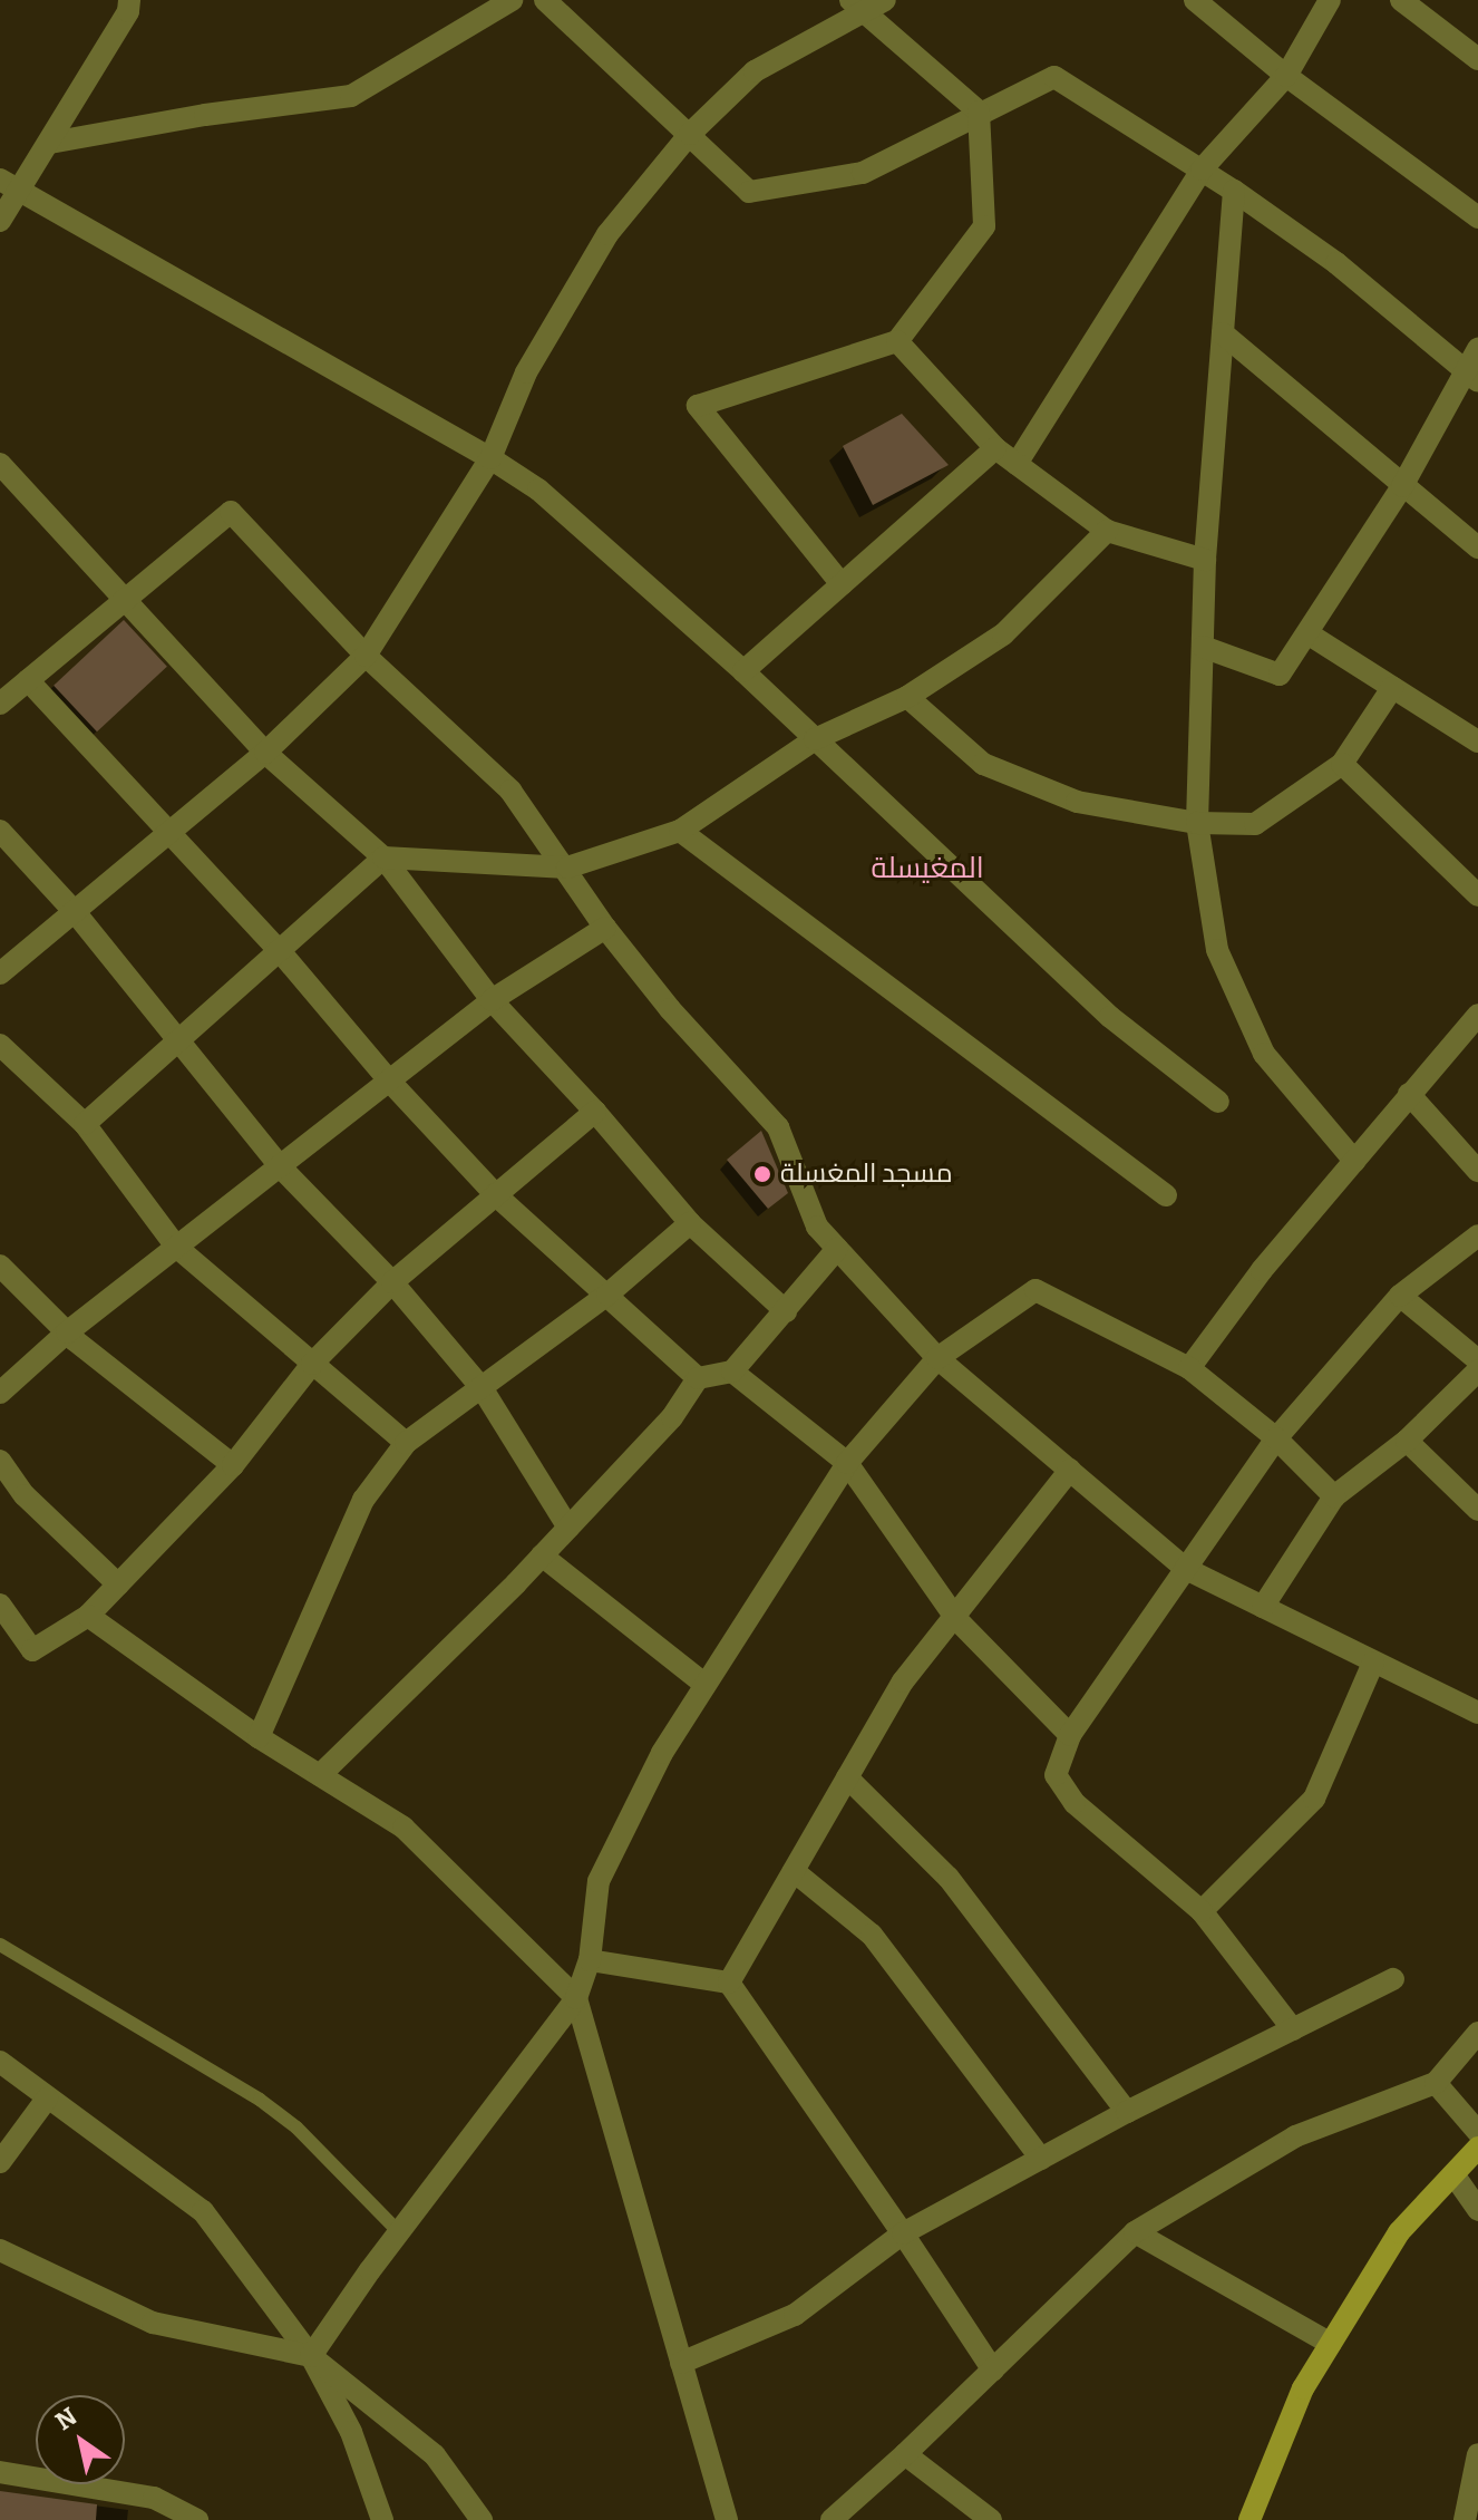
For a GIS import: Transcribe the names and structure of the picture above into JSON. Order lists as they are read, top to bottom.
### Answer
{
  "districts": ["المغيسلة"],
  "places": ["مسجد المغسلة"],
  "north": "top left"
}
